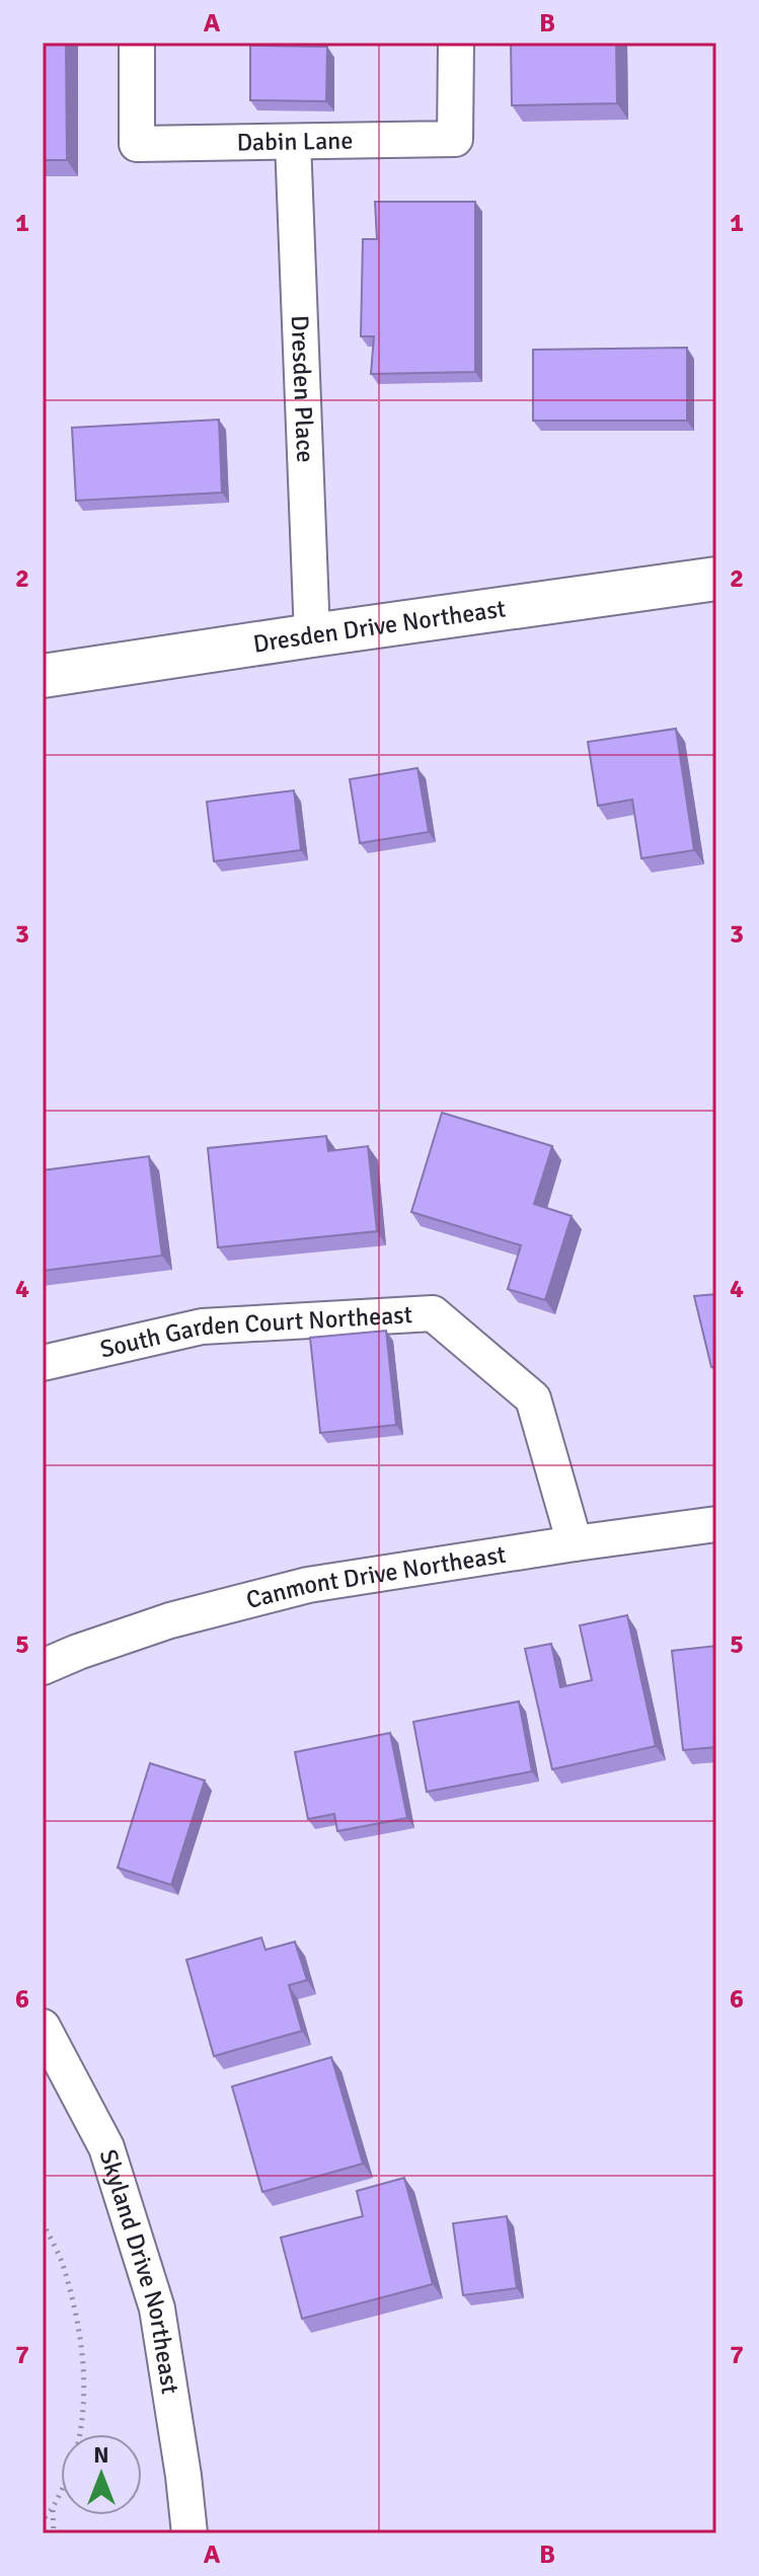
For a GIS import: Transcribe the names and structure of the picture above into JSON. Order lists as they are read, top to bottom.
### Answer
{
  "streets": {
    "street": [
      "Dabin Lane",
      "Dresden Place",
      "Dresden Drive Northeast",
      "South Garden Court Northeast",
      "Canmont Drive Northeast",
      "Skyland Drive Northeast"
    ]
  },
  "crossings": [
    ["Dabin Lane", "Dresden Place"],
    ["Dresden Place", "Dresden Drive Northeast"],
    ["South Garden Court Northeast", "Canmont Drive Northeast"]
  ],
  "north": "top",
  "grid": {
    "columns": ["A", "B"],
    "rows": [
      "1",
      "2",
      "3",
      "4",
      "5",
      "6",
      "7"
    ]
  }
}
